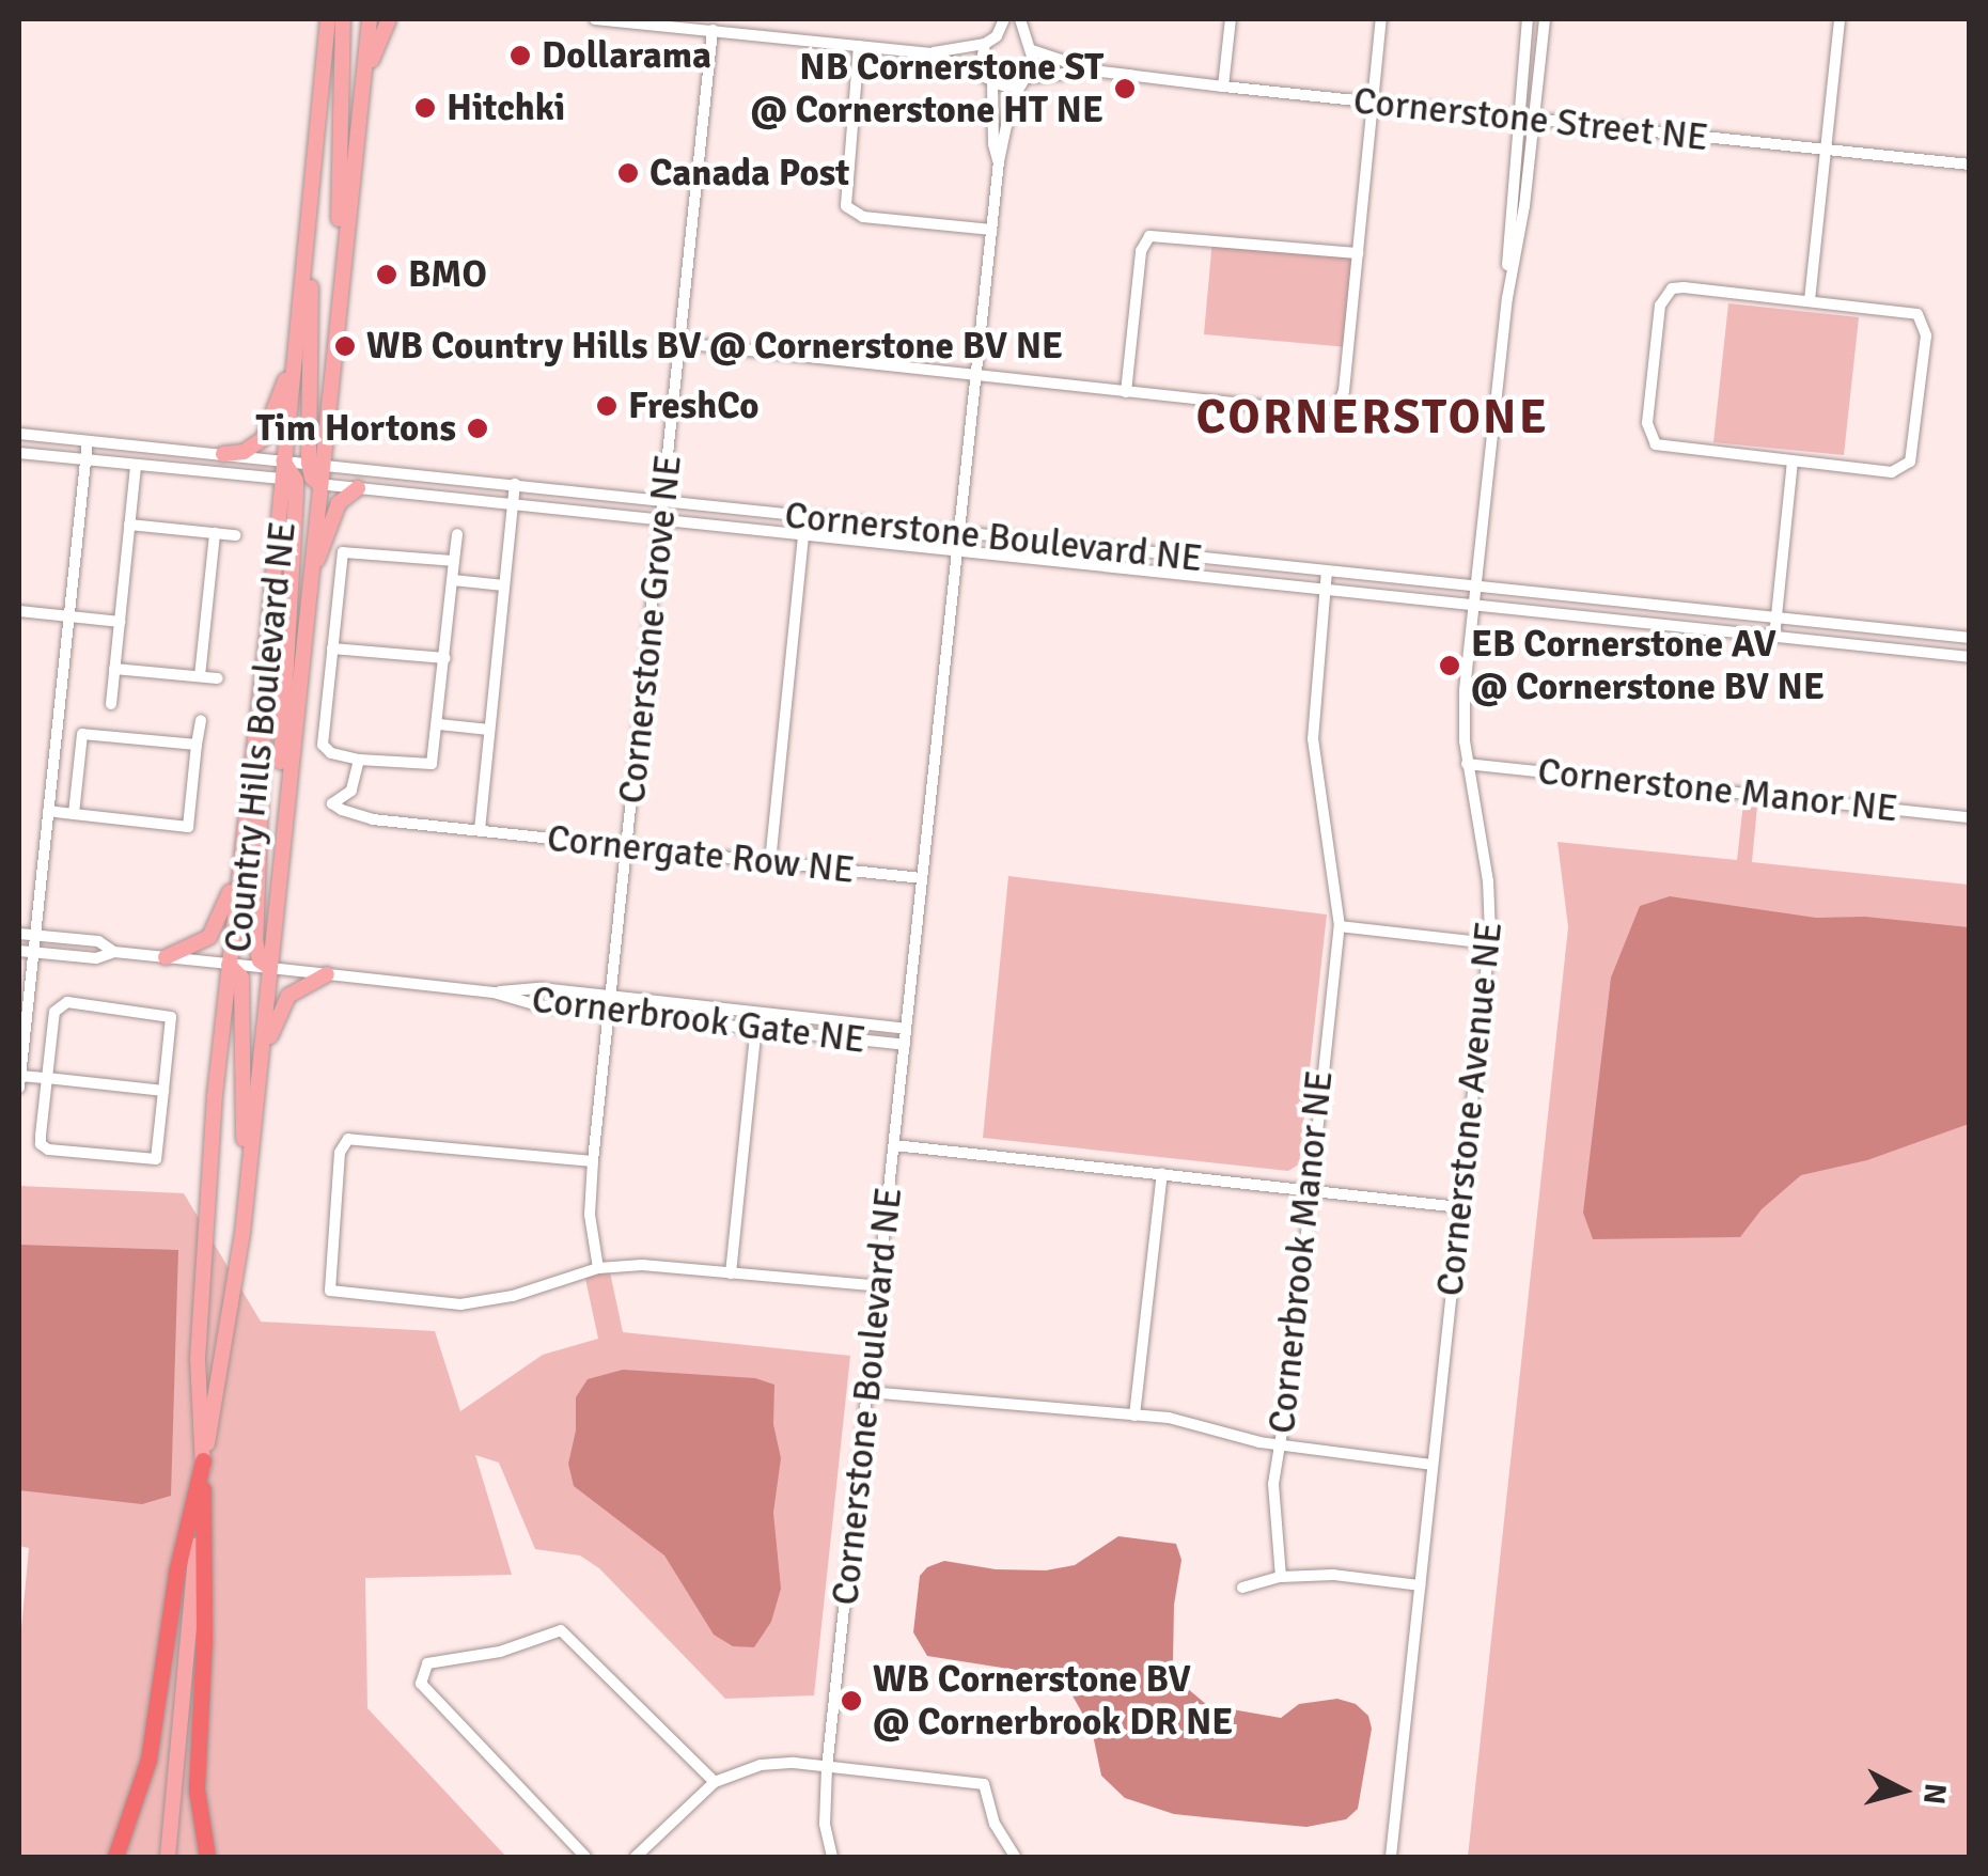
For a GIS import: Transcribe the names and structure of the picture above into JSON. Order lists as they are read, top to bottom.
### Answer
{
  "streets": {
    "main road": ["Country Hills Boulevard NE"],
    "street": [
      "Cornerstone Street NE",
      "Cornerstone Boulevard NE",
      "Cornerstone Grove NE",
      "Cornerstone Manor NE",
      "Cornergate Row NE",
      "Cornerbrook Gate NE",
      "Cornerstone Avenue NE",
      "Cornerbrook Manor NE"
    ]
  },
  "crossings": [
    ["Cornerstone Street NE", "Cornerstone Avenue NE"],
    ["Cornerstone Boulevard NE", "Cornerstone Grove NE"],
    ["Cornerstone Boulevard NE", "Country Hills Boulevard NE"],
    ["Cornerstone Boulevard NE", "Cornergate Row NE"],
    ["Cornerstone Boulevard NE", "Cornerbrook Gate NE"],
    ["Cornerstone Boulevard NE", "Cornerstone Avenue NE"],
    ["Cornerstone Boulevard NE", "Cornerbrook Manor NE"],
    ["Cornerstone Grove NE", "Cornergate Row NE"],
    ["Cornerstone Grove NE", "Cornerbrook Gate NE"],
    ["Country Hills Boulevard NE", "Cornerbrook Gate NE"],
    ["Cornerstone Manor NE", "Cornerstone Avenue NE"]
  ],
  "districts": ["CORNERSTONE"],
  "places": [
    "Dollarama",
    "NB Cornerstone ST @ Cornerstone HT NE",
    "Hitchki",
    "Canada Post",
    "BMO",
    "WB Country Hills BV @ Cornerstone BV NE",
    "FreshCo",
    "Tim Hortons",
    "EB Cornerstone AV @ Cornerstone BV NE",
    "WB Cornerstone BV @ Cornerbrook DR NE"
  ],
  "north": "right"
}
